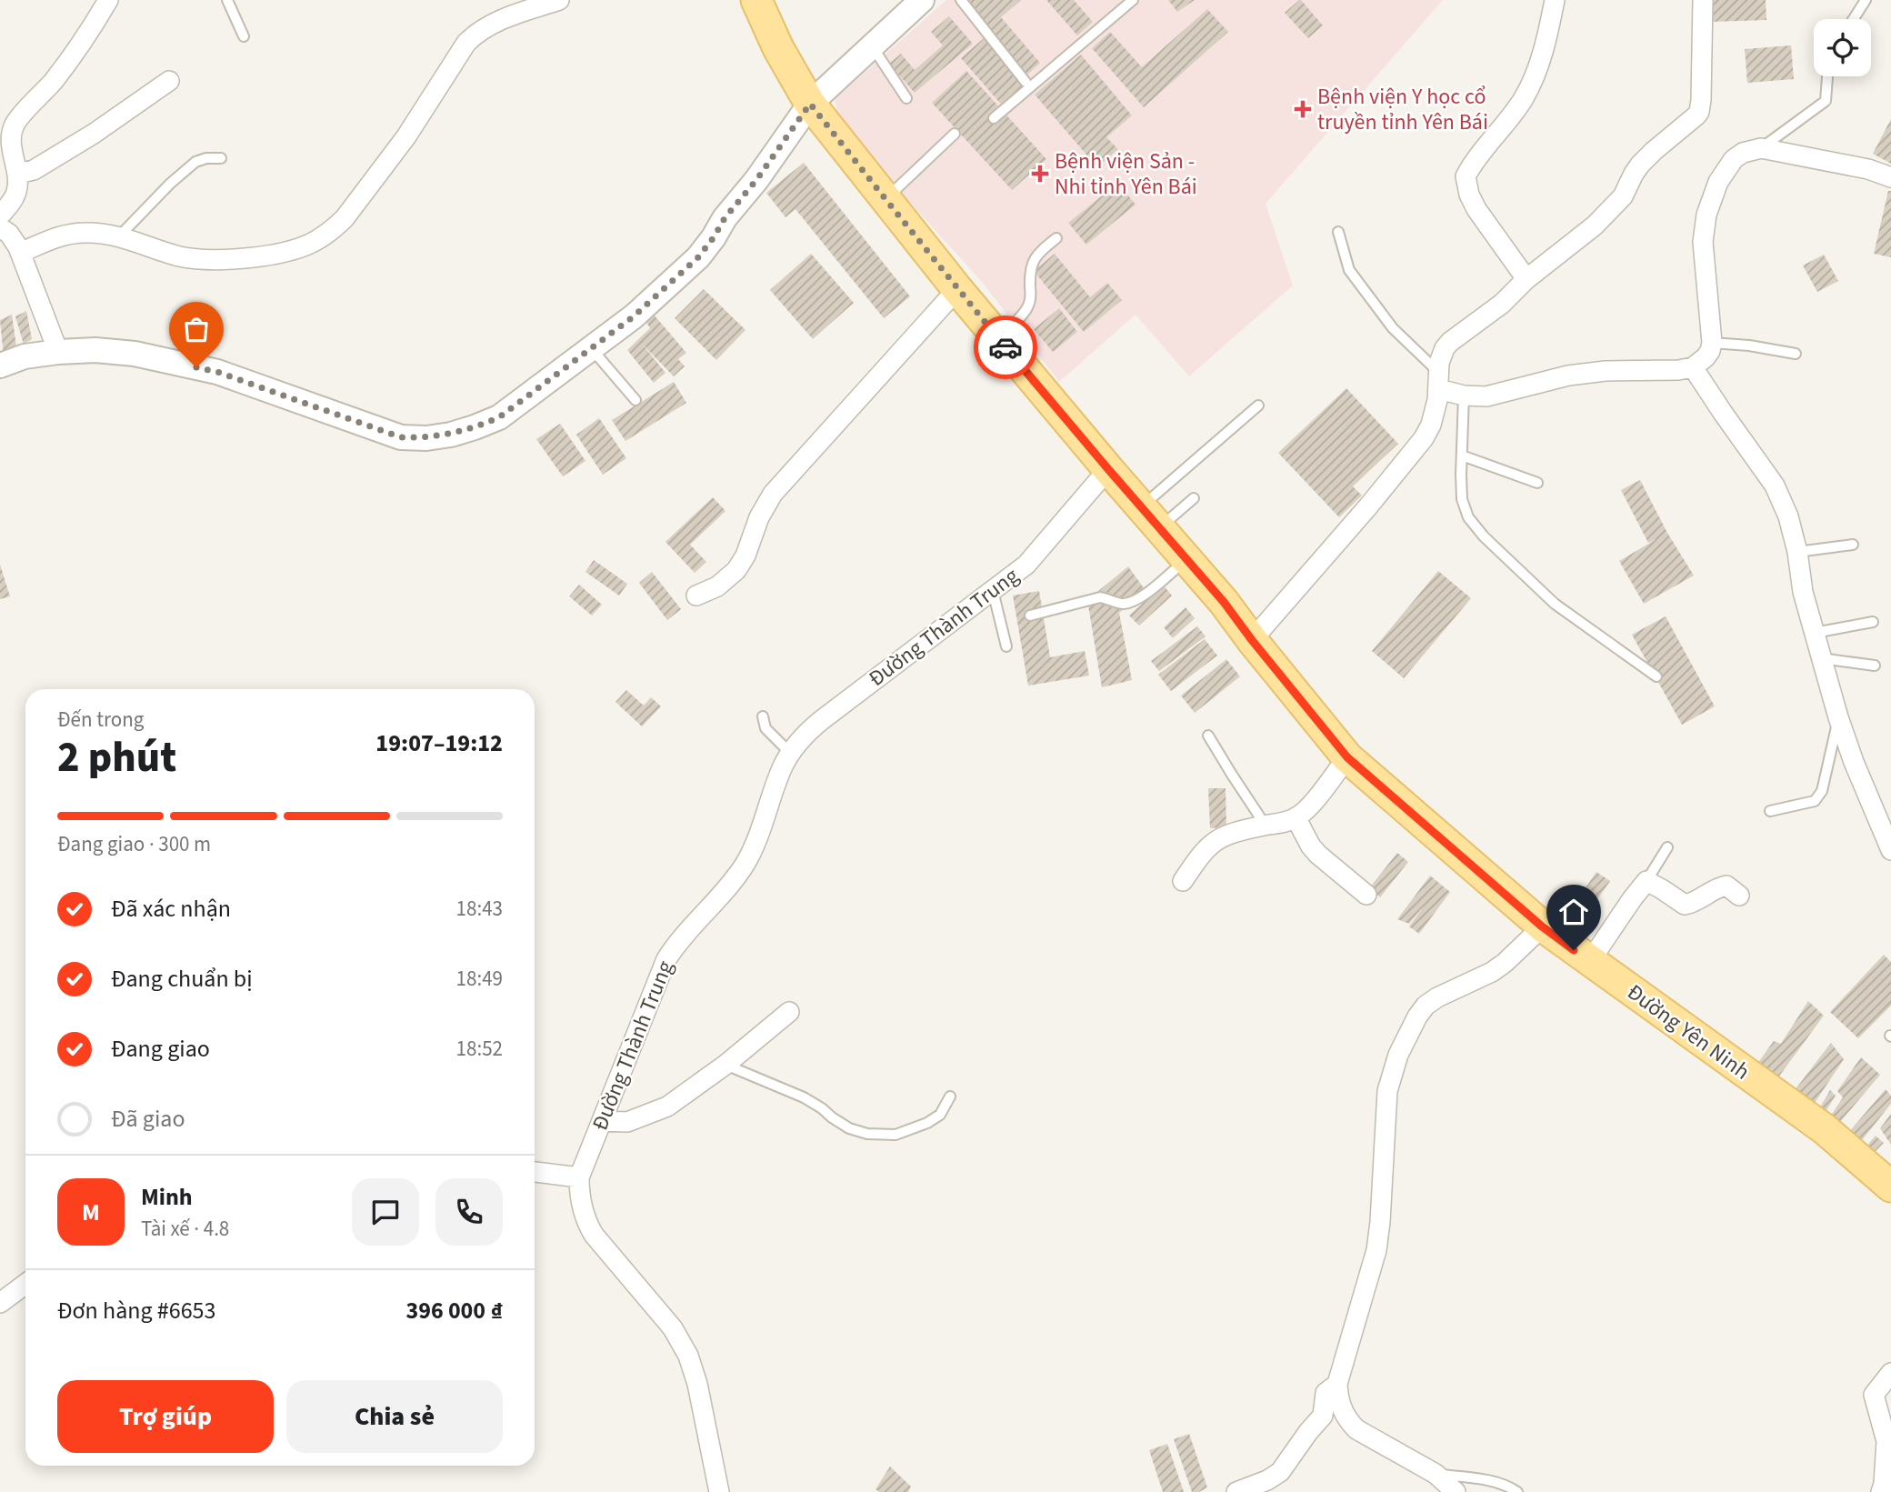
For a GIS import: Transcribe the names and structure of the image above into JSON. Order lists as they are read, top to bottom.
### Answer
{
  "streets": {
    "main road": ["Đường Yên Ninh"],
    "street": ["Đường Thành Trung"]
  },
  "crossings": [
    ["Đường Thành Trung", "Đường Yên Ninh"]
  ],
  "places": {
    "health": ["Bệnh viện Y học cổ truyền tỉnh Yên Bái", "Bệnh viện Sản - Nhi tỉnh Yên Bái"]
  },
  "page": {
    "heading": ["2 phút", "Đến trong", "19:07–19:12"],
    "panel": [
      "Minh",
      "Tài xế · 4.8",
      "Đơn hàng #6653",
      "396 000 ₫"
    ],
    "bar": "Đang giao · 300 m",
    "list": [
      ["Đã xác nhận", "18:43"],
      ["Đang chuẩn bị", "18:49"],
      ["Đang giao", "18:52"],
      "Đã giao"
    ],
    "round": "M",
    "buttons": ["Trợ giúp", "Chia sẻ"]
  }
}
